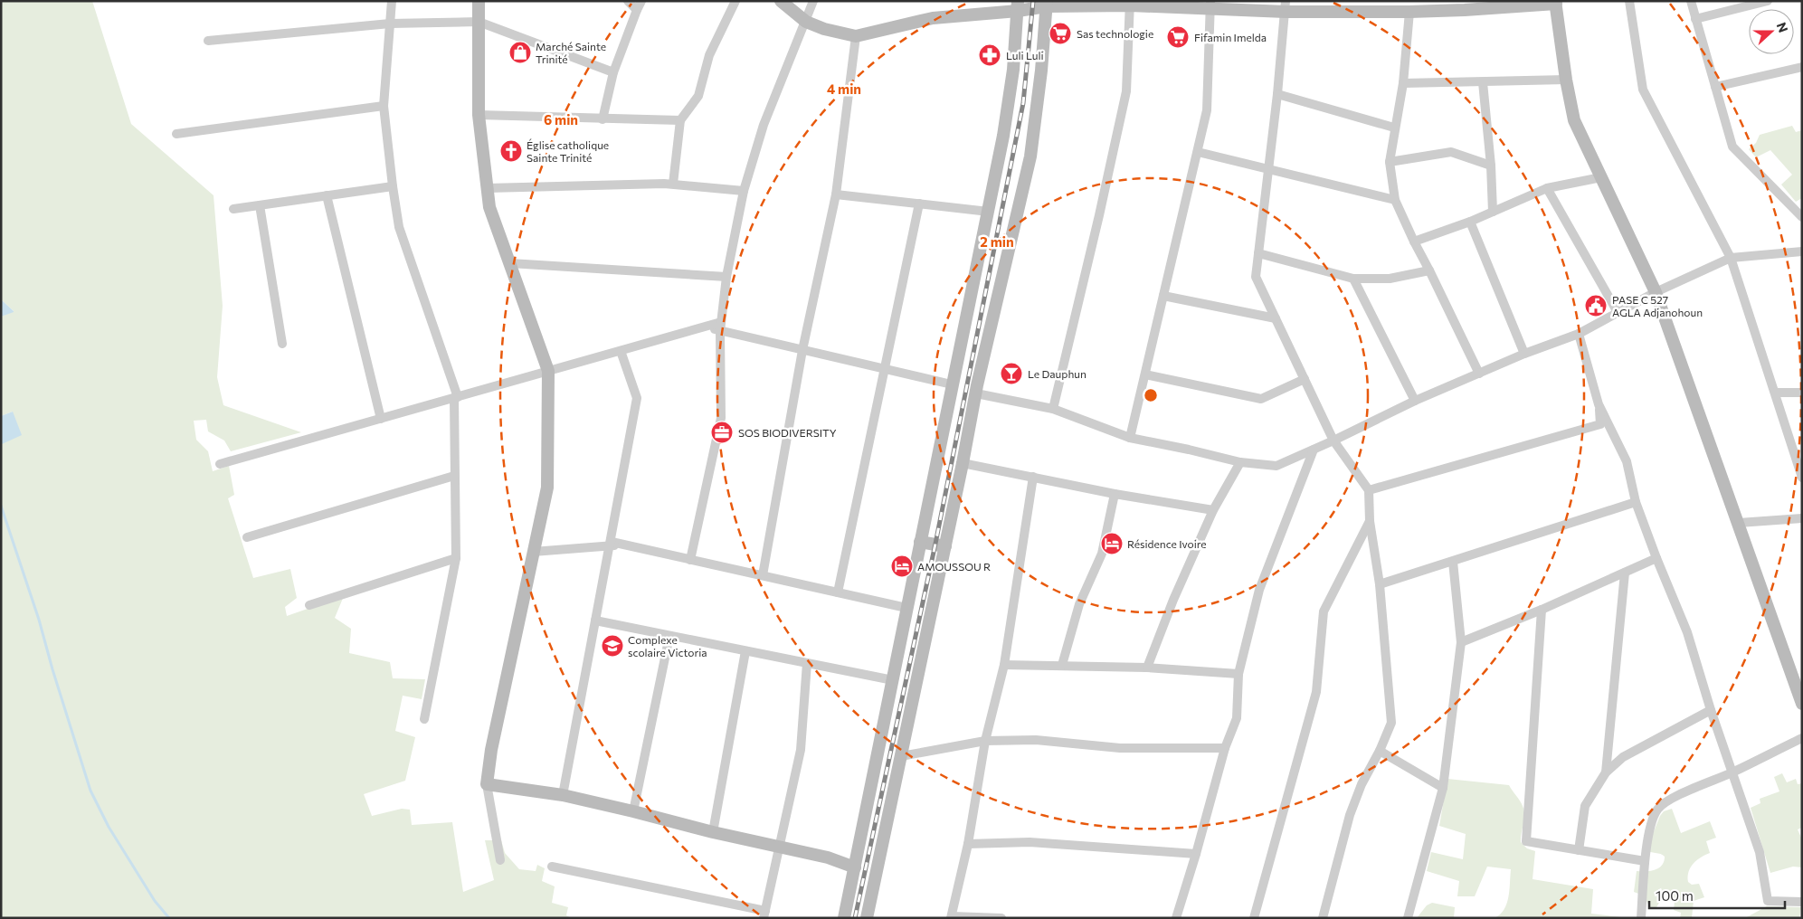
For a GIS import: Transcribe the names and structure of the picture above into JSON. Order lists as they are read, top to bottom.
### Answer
{
  "places": {
    "supermarket": ["Sas technologie", "Fifamin Imelda"],
    "shop": ["Marché Sainte Trinité"],
    "pharmacy": ["Luli Luli"],
    "church": ["Église catholique Sainte Trinité"],
    "public building": ["PASE C 527 AGLA Adjanohoun"],
    "bar": ["Le Dauphun"],
    "office": ["SOS BIODIVERSITY"],
    "hotel": ["Résidence Ivoire", "AMOUSSOU R"],
    "school or university": ["Complexe scolaire Victoria"]
  },
  "scale_bar": "100 m",
  "north": "right",
  "rings": ["4 min", "6 min", "2 min"]
}
